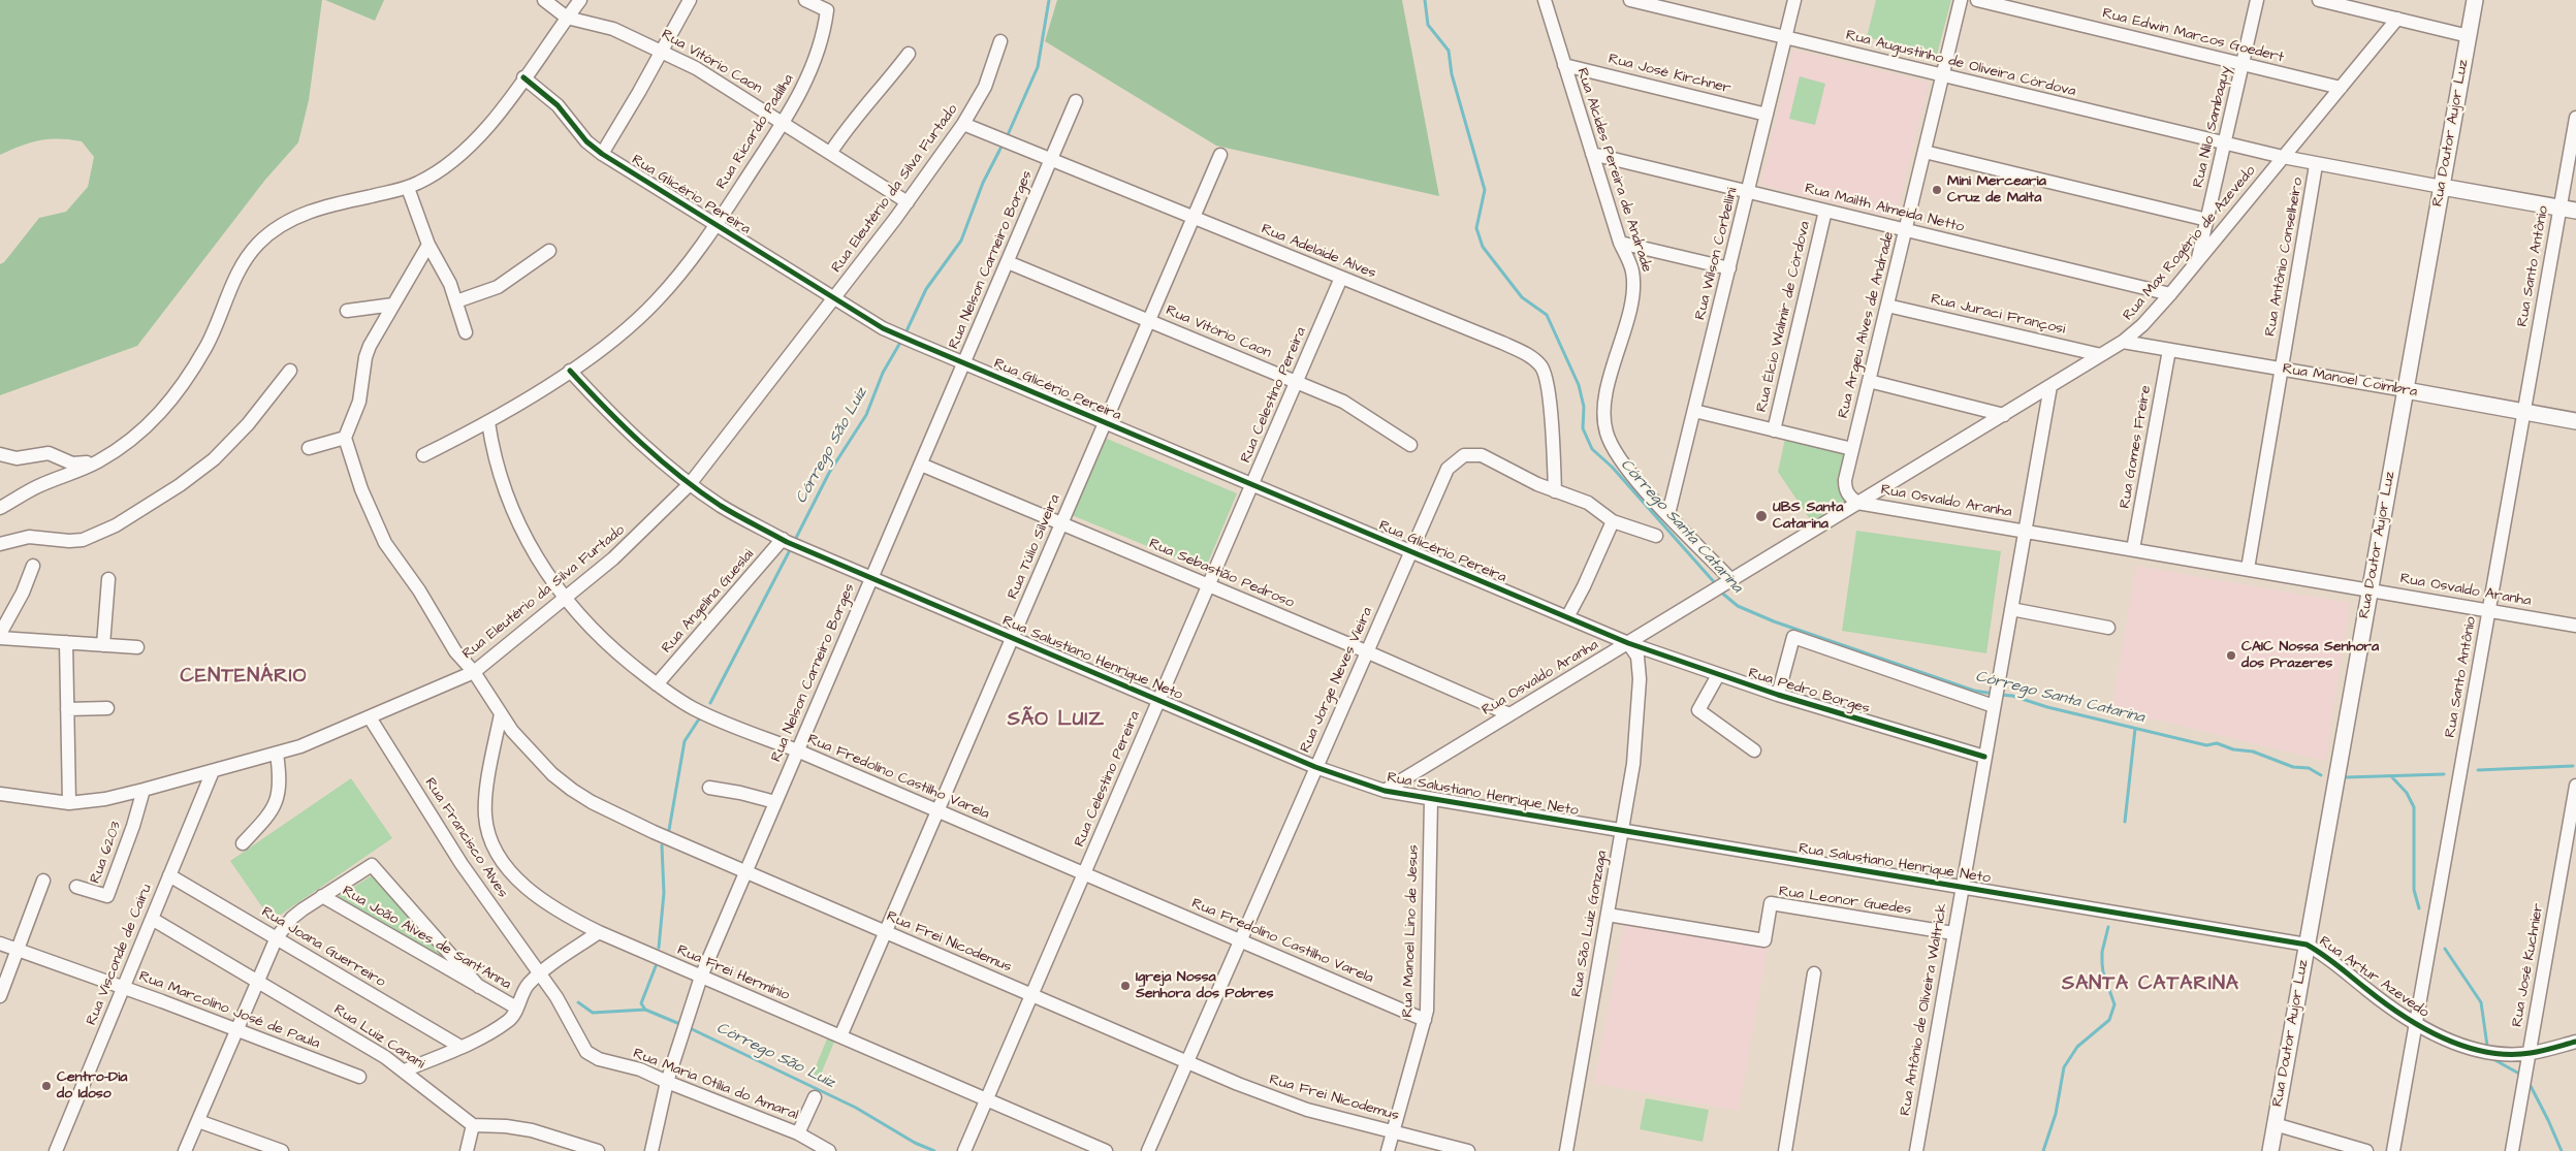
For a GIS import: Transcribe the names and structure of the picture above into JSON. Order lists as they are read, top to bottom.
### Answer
{
  "streets": {
    "street": [
      "Rua Edwin Marcos Goedert",
      "Rua Vitório Caon",
      "Rua Augustinho de Oliveira Córdova",
      "Rua José Kirchner",
      "Rua Nilo Sambaquy",
      "Rua Ricardo Padilha",
      "Rua Doutor Aujor Luz",
      "Rua Alcides Pereira de Andrade",
      "Rua Eleutério da Silva Furtado",
      "Rua Glicério Pereira",
      "Rua Mailth Almeida Netto",
      "Rua Max Rogério de Azevedo",
      "Rua Adelaide Alves",
      "Rua Wilson Corbellini",
      "Rua Antônio Conselheiro",
      "Rua Nelson Carneiro Borges",
      "Rua Santo Antônio",
      "Rua Juraci Françosi",
      "Rua Élcio Walmir de Córdova",
      "Rua Argeu Alves de Andrade",
      "Rua Manoel Coimbra",
      "Rua Celestino Pereira",
      "Rua Gomes Freire",
      "Rua Osvaldo Aranha",
      "Rua Túlio Silveira",
      "Rua Sebastião Pedroso",
      "Rua Angelina Gueslai",
      "Rua Salustiano Henrique Neto",
      "Rua Jorge Neves Vieira",
      "Rua Pedro Borges",
      "Rua Fredolino Castilho Varela",
      "Rua Francisco Alves",
      "Rua 6203",
      "Rua Leonor Guedes",
      "Rua São Luiz Gonzaga",
      "Rua Manoel Lino de Jesus",
      "Rua João Alves de Sant'Anna",
      "Rua Frei Nicodemus",
      "Rua Joana Guerreiro",
      "Rua Visconde de Cairu",
      "Rua José Kuchnier",
      "Rua Frei Hermínio",
      "Rua Artur Azevedo",
      "Rua Antônio de Oliveira Waltrick",
      "Rua Marcolino José de Paula",
      "Rua Luiz Canani",
      "Rua Maria Otília do Amaral"
    ]
  },
  "crossings": [
    ["Rua Edwin Marcos Goedert", "Rua Nilo Sambaquy"],
    ["Rua Edwin Marcos Goedert", "Rua Max Rogério de Azevedo"],
    ["Rua Vitório Caon", "Rua Ricardo Padilha"],
    ["Rua Vitório Caon", "Rua Eleutério da Silva Furtado"],
    ["Rua Vitório Caon", "Rua Nelson Carneiro Borges"],
    ["Rua Vitório Caon", "Rua Celestino Pereira"],
    ["Rua Vitório Caon", "Rua Túlio Silveira"],
    ["Rua Augustinho de Oliveira Córdova", "Rua Nilo Sambaquy"],
    ["Rua Augustinho de Oliveira Córdova", "Rua Doutor Aujor Luz"],
    ["Rua Augustinho de Oliveira Córdova", "Rua Max Rogério de Azevedo"],
    ["Rua Augustinho de Oliveira Córdova", "Rua Wilson Corbellini"],
    ["Rua Augustinho de Oliveira Córdova", "Rua Antônio Conselheiro"],
    ["Rua Augustinho de Oliveira Córdova", "Rua Argeu Alves de Andrade"],
    ["Rua José Kirchner", "Rua Alcides Pereira de Andrade"],
    ["Rua José Kirchner", "Rua Wilson Corbellini"],
    ["Rua Nilo Sambaquy", "Rua Max Rogério de Azevedo"],
    ["Rua Ricardo Padilha", "Rua Glicério Pereira"],
    ["Rua Ricardo Padilha", "Rua Salustiano Henrique Neto"],
    ["Rua Ricardo Padilha", "Rua Fredolino Castilho Varela"],
    ["Rua Doutor Aujor Luz", "Rua Manoel Coimbra"],
    ["Rua Doutor Aujor Luz", "Rua Osvaldo Aranha"],
    ["Rua Doutor Aujor Luz", "Rua Salustiano Henrique Neto"],
    ["Rua Doutor Aujor Luz", "Rua Artur Azevedo"],
    ["Rua Alcides Pereira de Andrade", "Rua Mailth Almeida Netto"],
    ["Rua Alcides Pereira de Andrade", "Rua Wilson Corbellini"],
    ["Rua Alcides Pereira de Andrade", "Rua Osvaldo Aranha"],
    ["Rua Eleutério da Silva Furtado", "Rua Glicério Pereira"],
    ["Rua Eleutério da Silva Furtado", "Rua Adelaide Alves"],
    ["Rua Eleutério da Silva Furtado", "Rua Salustiano Henrique Neto"],
    ["Rua Eleutério da Silva Furtado", "Rua Fredolino Castilho Varela"],
    ["Rua Eleutério da Silva Furtado", "Rua Francisco Alves"],
    ["Rua Eleutério da Silva Furtado", "Rua 6203"],
    ["Rua Eleutério da Silva Furtado", "Rua Frei Nicodemus"],
    ["Rua Eleutério da Silva Furtado", "Rua Visconde de Cairu"],
    ["Rua Glicério Pereira", "Rua Nelson Carneiro Borges"],
    ["Rua Glicério Pereira", "Rua Celestino Pereira"],
    ["Rua Glicério Pereira", "Rua Osvaldo Aranha"],
    ["Rua Glicério Pereira", "Rua Túlio Silveira"],
    ["Rua Glicério Pereira", "Rua Jorge Neves Vieira"],
    ["Rua Glicério Pereira", "Rua Pedro Borges"],
    ["Rua Glicério Pereira", "Rua São Luiz Gonzaga"],
    ["Rua Mailth Almeida Netto", "Rua Max Rogério de Azevedo"],
    ["Rua Mailth Almeida Netto", "Rua Wilson Corbellini"],
    ["Rua Mailth Almeida Netto", "Rua Élcio Walmir de Córdova"],
    ["Rua Mailth Almeida Netto", "Rua Argeu Alves de Andrade"],
    ["Rua Max Rogério de Azevedo", "Rua Juraci Françosi"],
    ["Rua Max Rogério de Azevedo", "Rua Argeu Alves de Andrade"],
    ["Rua Max Rogério de Azevedo", "Rua Manoel Coimbra"],
    ["Rua Max Rogério de Azevedo", "Rua Osvaldo Aranha"],
    ["Rua Max Rogério de Azevedo", "Rua Antônio de Oliveira Waltrick"],
    ["Rua Adelaide Alves", "Rua Nelson Carneiro Borges"],
    ["Rua Adelaide Alves", "Rua Celestino Pereira"],
    ["Rua Adelaide Alves", "Rua Túlio Silveira"],
    ["Rua Adelaide Alves", "Rua Jorge Neves Vieira"],
    ["Rua Antônio Conselheiro", "Rua Manoel Coimbra"],
    ["Rua Antônio Conselheiro", "Rua Osvaldo Aranha"],
    ["Rua Nelson Carneiro Borges", "Rua Sebastião Pedroso"],
    ["Rua Nelson Carneiro Borges", "Rua Salustiano Henrique Neto"],
    ["Rua Nelson Carneiro Borges", "Rua Fredolino Castilho Varela"],
    ["Rua Nelson Carneiro Borges", "Rua Frei Nicodemus"],
    ["Rua Nelson Carneiro Borges", "Rua Frei Hermínio"],
    ["Rua Nelson Carneiro Borges", "Rua Maria Otília do Amaral"],
    ["Rua Santo Antônio", "Rua Manoel Coimbra"],
    ["Rua Santo Antônio", "Rua Osvaldo Aranha"],
    ["Rua Santo Antônio", "Rua Artur Azevedo"],
    ["Rua Juraci Françosi", "Rua Argeu Alves de Andrade"],
    ["Rua Argeu Alves de Andrade", "Rua Osvaldo Aranha"],
    ["Rua Manoel Coimbra", "Rua Gomes Freire"],
    ["Rua Celestino Pereira", "Rua Sebastião Pedroso"],
    ["Rua Celestino Pereira", "Rua Salustiano Henrique Neto"],
    ["Rua Celestino Pereira", "Rua Fredolino Castilho Varela"],
    ["Rua Celestino Pereira", "Rua Frei Nicodemus"],
    ["Rua Celestino Pereira", "Rua Frei Hermínio"],
    ["Rua Gomes Freire", "Rua Osvaldo Aranha"],
    ["Rua Osvaldo Aranha", "Rua Sebastião Pedroso"],
    ["Rua Osvaldo Aranha", "Rua Salustiano Henrique Neto"],
    ["Rua Osvaldo Aranha", "Rua Pedro Borges"],
    ["Rua Osvaldo Aranha", "Rua São Luiz Gonzaga"],
    ["Rua Osvaldo Aranha", "Rua Antônio de Oliveira Waltrick"],
    ["Rua Túlio Silveira", "Rua Sebastião Pedroso"],
    ["Rua Túlio Silveira", "Rua Salustiano Henrique Neto"],
    ["Rua Túlio Silveira", "Rua Fredolino Castilho Varela"],
    ["Rua Túlio Silveira", "Rua Frei Nicodemus"],
    ["Rua Túlio Silveira", "Rua Frei Hermínio"],
    ["Rua Sebastião Pedroso", "Rua Jorge Neves Vieira"],
    ["Rua Angelina Gueslai", "Rua Salustiano Henrique Neto"],
    ["Rua Angelina Gueslai", "Rua Fredolino Castilho Varela"],
    ["Rua Salustiano Henrique Neto", "Rua Jorge Neves Vieira"],
    ["Rua Salustiano Henrique Neto", "Rua São Luiz Gonzaga"],
    ["Rua Salustiano Henrique Neto", "Rua Manoel Lino de Jesus"],
    ["Rua Salustiano Henrique Neto", "Rua Artur Azevedo"],
    ["Rua Salustiano Henrique Neto", "Rua Antônio de Oliveira Waltrick"],
    ["Rua Jorge Neves Vieira", "Rua Fredolino Castilho Varela"],
    ["Rua Jorge Neves Vieira", "Rua Frei Nicodemus"],
    ["Rua Pedro Borges", "Rua São Luiz Gonzaga"],
    ["Rua Pedro Borges", "Rua Antônio de Oliveira Waltrick"],
    ["Rua Fredolino Castilho Varela", "Rua Manoel Lino de Jesus"],
    ["Rua Francisco Alves", "Rua Maria Otília do Amaral"],
    ["Rua Leonor Guedes", "Rua São Luiz Gonzaga"],
    ["Rua Leonor Guedes", "Rua Antônio de Oliveira Waltrick"],
    ["Rua Manoel Lino de Jesus", "Rua Frei Nicodemus"],
    ["Rua Frei Nicodemus", "Rua Frei Hermínio"],
    ["Rua Joana Guerreiro", "Rua Visconde de Cairu"],
    ["Rua Visconde de Cairu", "Rua Marcolino José de Paula"],
    ["Rua Visconde de Cairu", "Rua Luiz Canani"],
    ["Rua José Kuchnier", "Rua Artur Azevedo"]
  ],
  "districts": ["CENTENÁRIO", "SÃO LUIZ", "SANTA CATARINA"],
  "water": ["Córrego São Luiz", "Córrego Santa Catarina"],
  "places": [
    "Mini Mercearia Cruz de Malta",
    "UBS Santa Catarina",
    "CAIC Nossa Senhora dos Prazeres",
    "Igreja Nossa Senhora dos Pobres",
    "Centro-Dia do Idoso"
  ]
}
